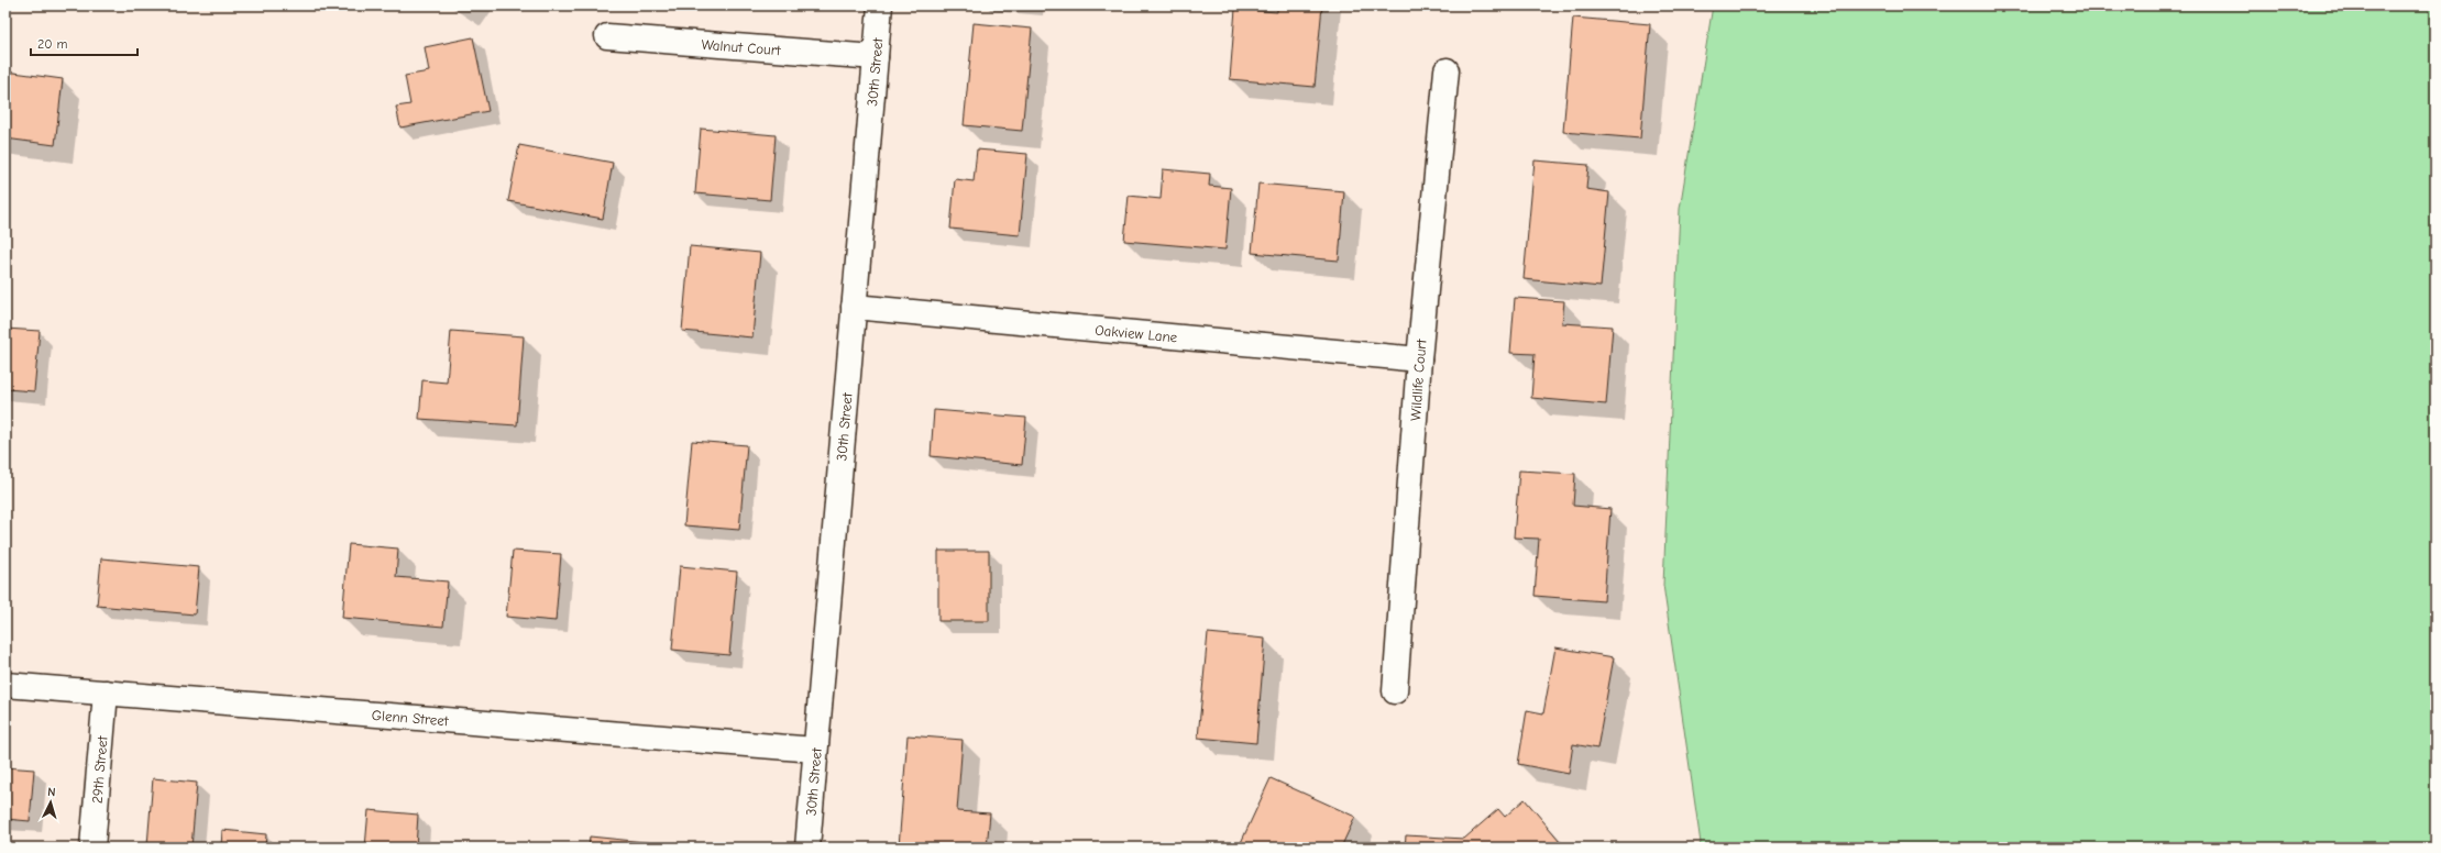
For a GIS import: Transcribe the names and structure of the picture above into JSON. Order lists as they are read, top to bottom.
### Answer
{
  "streets": {
    "street": [
      "Walnut Court",
      "30th Street",
      "Oakview Lane",
      "Wildlife Court",
      "Glenn Street",
      "29th Street"
    ]
  },
  "crossings": [
    ["Walnut Court", "30th Street"],
    ["30th Street", "Oakview Lane"],
    ["30th Street", "Glenn Street"],
    ["Oakview Lane", "Wildlife Court"],
    ["Glenn Street", "29th Street"]
  ],
  "scale_bar": "20 m",
  "north": "top"
}
